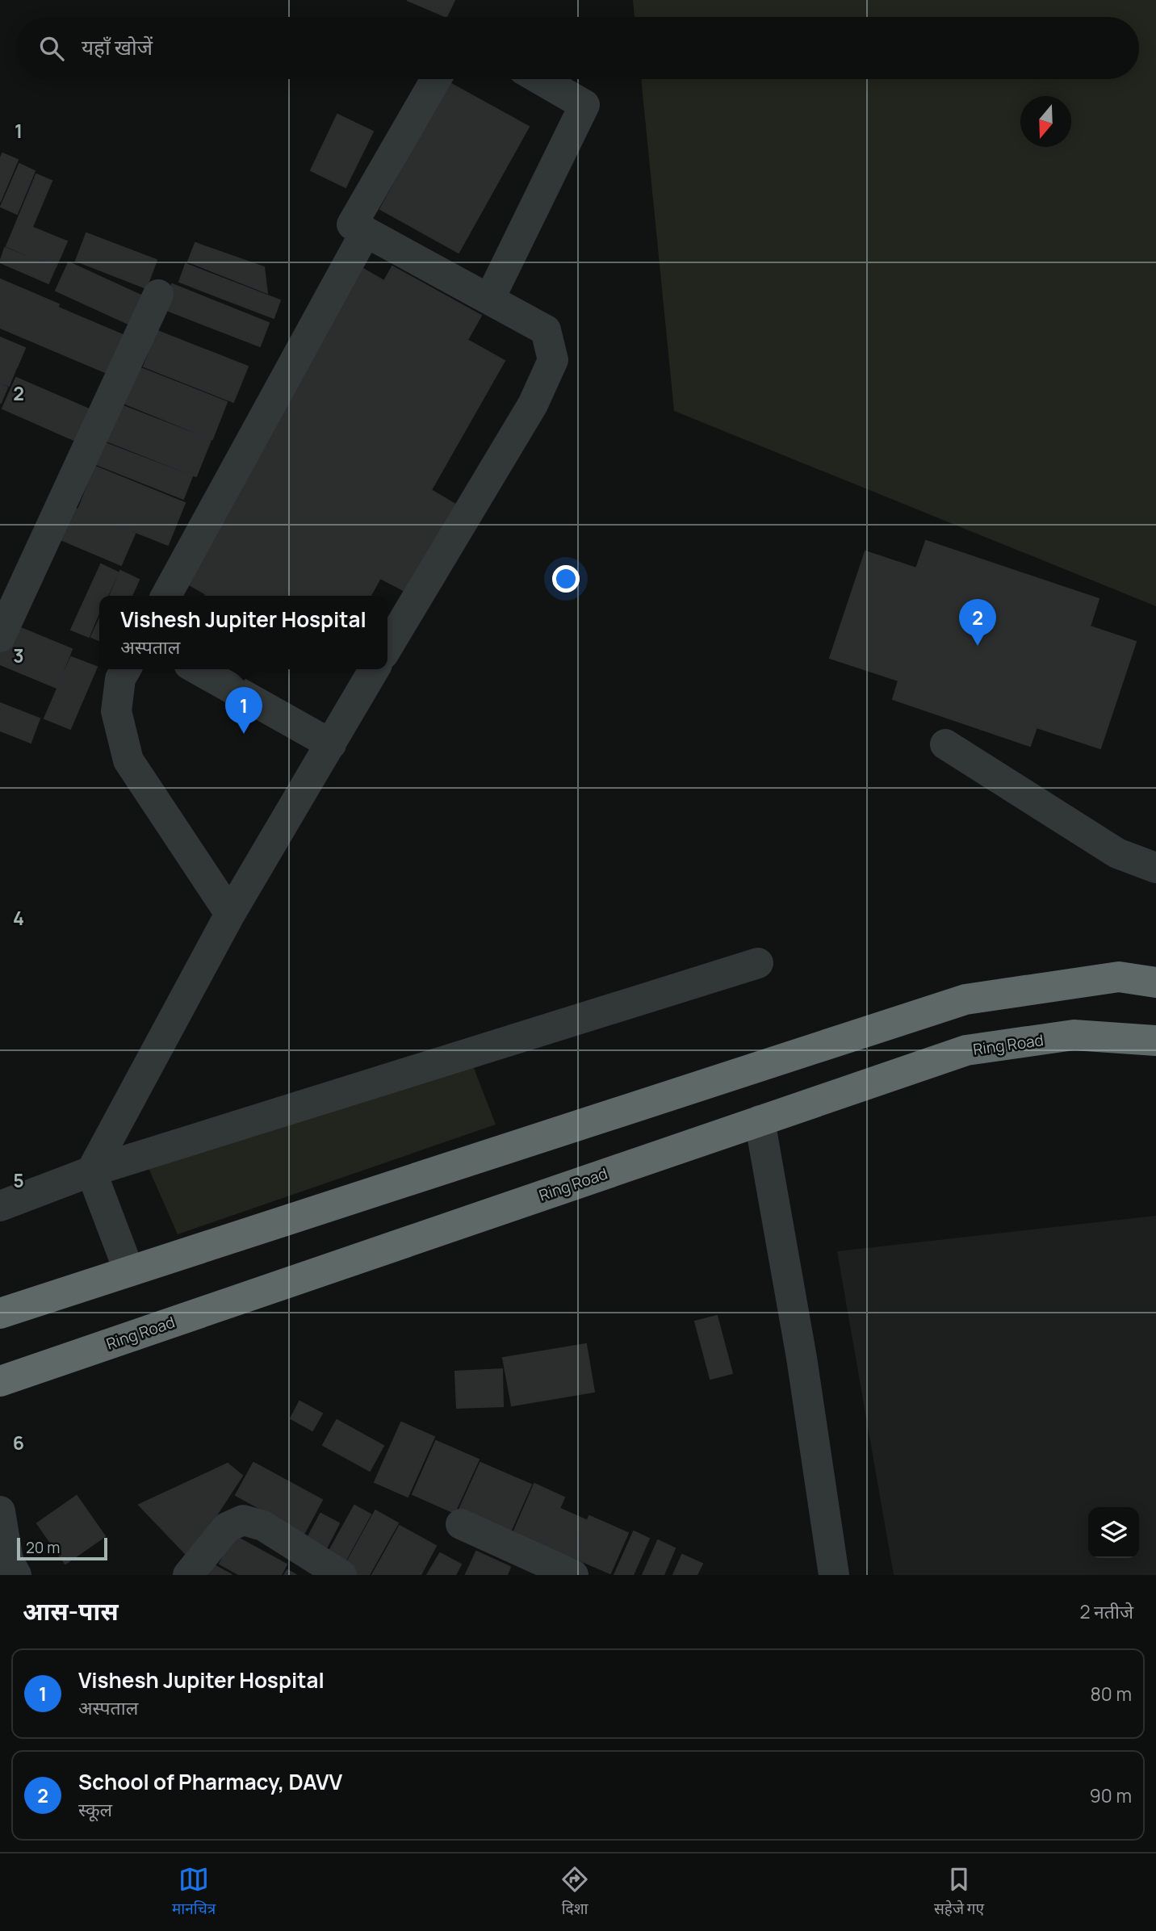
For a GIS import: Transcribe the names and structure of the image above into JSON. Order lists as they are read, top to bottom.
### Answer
{
  "streets": {
    "highway": ["Ring Road"]
  },
  "scale_bar": "20 m",
  "north": "bottom",
  "page": {
    "search": "यहाँ खोजें",
    "popup": ["Vishesh Jupiter Hospital", "अस्पताल"],
    "pins": ["2", "1"],
    "scale": "20 m",
    "heading": ["आस-पास", "2 नतीजे"],
    "list": [
      {
        "mark": "1",
        "name": "Vishesh Jupiter Hospital",
        "note": "अस्पताल",
        "value": "80 m"
      },
      {
        "mark": "2",
        "name": "School of Pharmacy, DAVV",
        "note": "स्कूल",
        "value": "90 m"
      }
    ],
    "nav": ["मानचित्र", "दिशा", "सहेजे गए"]
  },
  "grid": {
    "rows": [
      "1",
      "2",
      "3",
      "4",
      "5",
      "6"
    ]
  }
}
